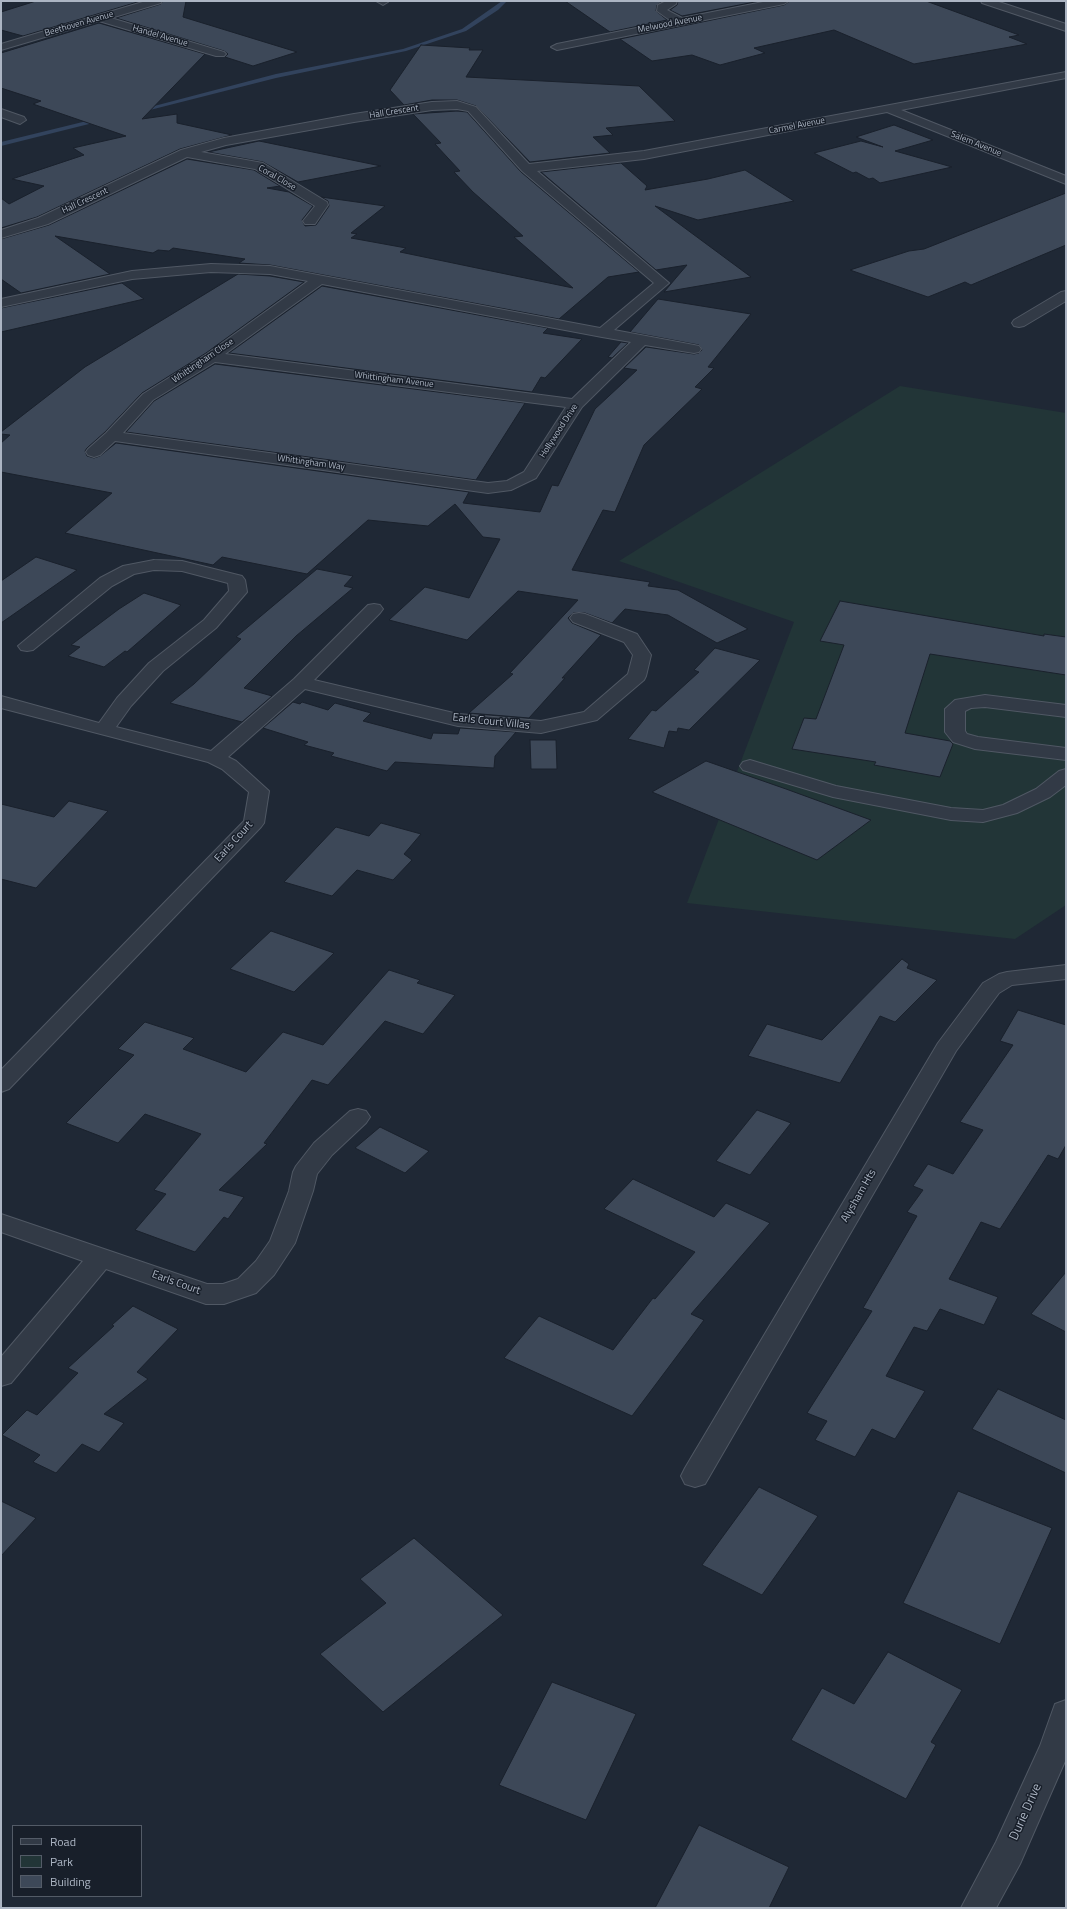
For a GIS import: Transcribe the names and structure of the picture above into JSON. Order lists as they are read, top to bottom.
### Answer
{
  "streets": {
    "street": [
      "Beethoven Avenue",
      "Melwood Avenue",
      "Handel Avenue",
      "Hall Crescent",
      "Carmel Avenue",
      "Salem Avenue",
      "Coral Close",
      "Whittingham Close",
      "Whittingham Avenue",
      "Hollywood Drive",
      "Whittingham Way",
      "Earls Court Villas",
      "Earls Court",
      "Alysham Hts",
      "Durie Drive"
    ]
  },
  "crossings": [
    ["Beethoven Avenue", "Handel Avenue"],
    ["Hall Crescent", "Carmel Avenue"],
    ["Hall Crescent", "Coral Close"],
    ["Carmel Avenue", "Salem Avenue"],
    ["Whittingham Close", "Whittingham Avenue"],
    ["Whittingham Close", "Whittingham Way"],
    ["Whittingham Avenue", "Hollywood Drive"],
    ["Hollywood Drive", "Whittingham Way"]
  ],
  "legend": ["Road", "Park", "Building"]
}
